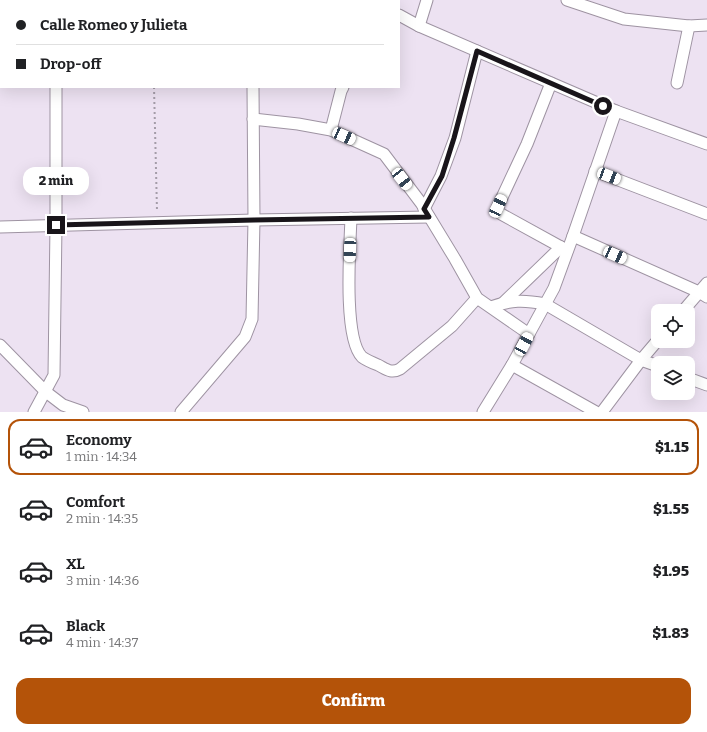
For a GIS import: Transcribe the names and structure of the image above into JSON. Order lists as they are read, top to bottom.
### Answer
{
  "page": {
    "banner": ["Calle Romeo y Julieta", "Drop-off"],
    "bubble": "2 min",
    "list": [
      {
        "name": "Economy",
        "note": "1 min · 14:34",
        "value": "$1.15"
      },
      {
        "name": "Comfort",
        "note": "2 min · 14:35",
        "value": "$1.55"
      },
      {
        "name": "XL",
        "note": "3 min · 14:36",
        "value": "$1.95"
      },
      {
        "name": "Black",
        "note": "4 min · 14:37",
        "value": "$1.83"
      }
    ],
    "buttons": "Confirm"
  }
}
